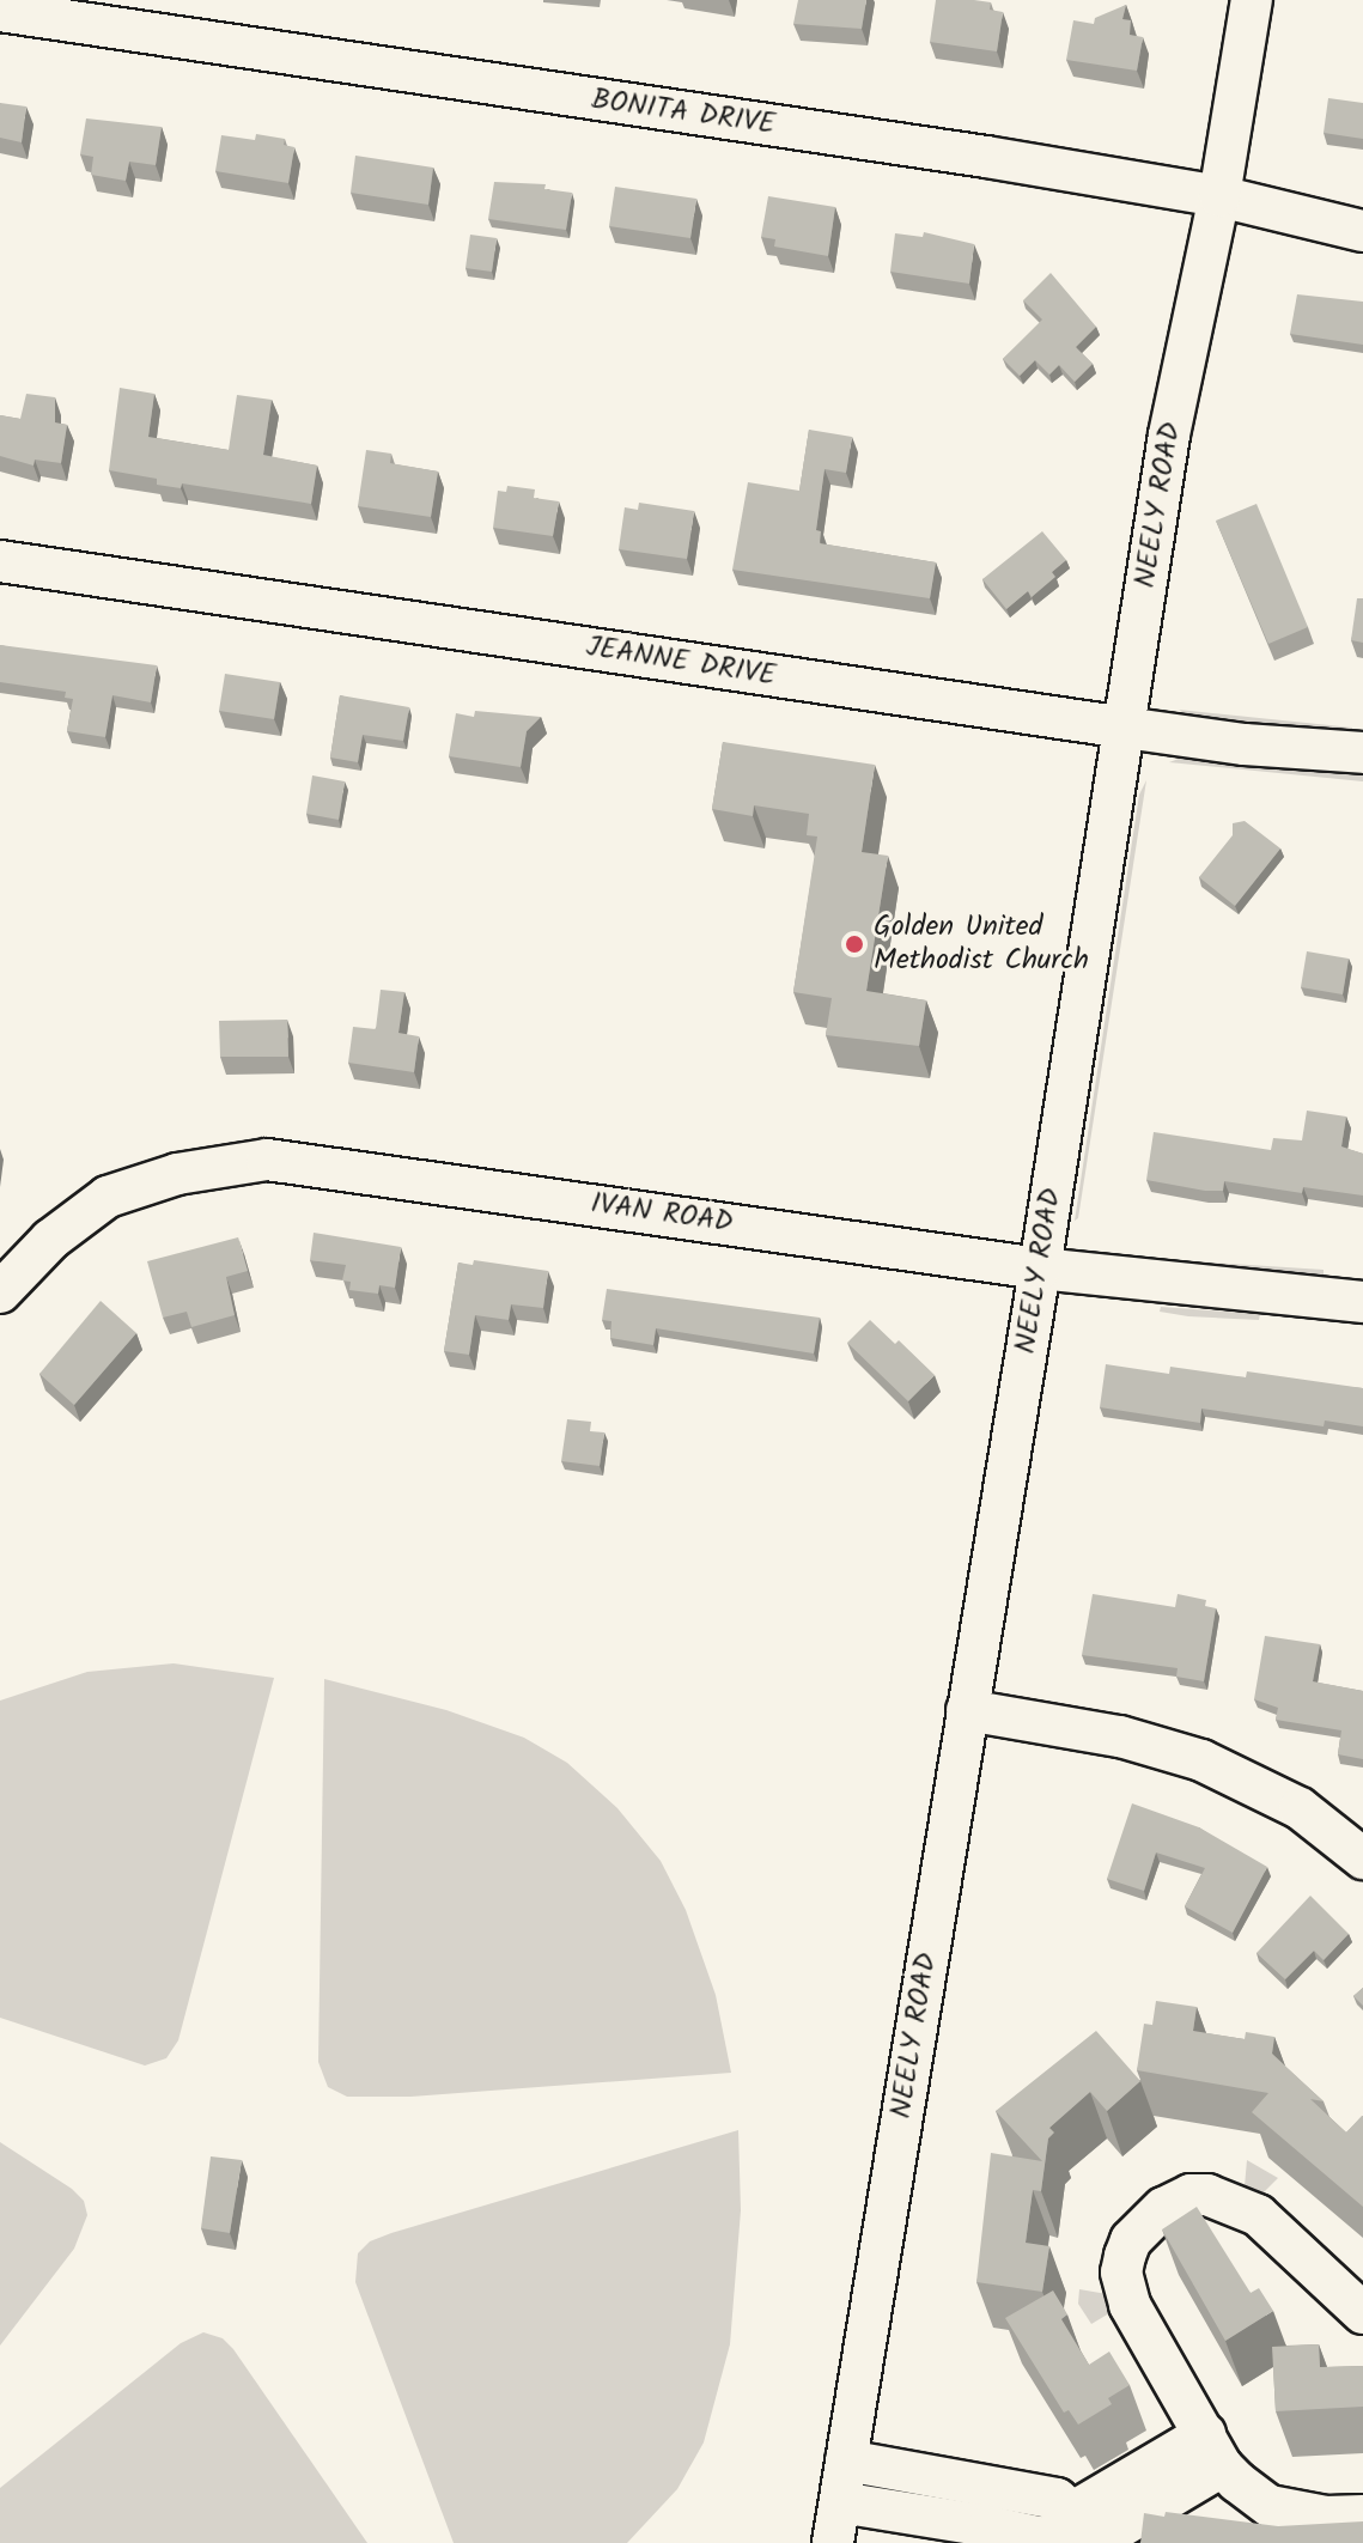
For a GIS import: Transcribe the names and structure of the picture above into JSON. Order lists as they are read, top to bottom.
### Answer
{
  "streets": {
    "street": [
      "BONITA DRIVE",
      "NEELY ROAD",
      "JEANNE DRIVE",
      "IVAN ROAD"
    ]
  },
  "crossings": [
    ["BONITA DRIVE", "NEELY ROAD"],
    ["NEELY ROAD", "JEANNE DRIVE"],
    ["NEELY ROAD", "IVAN ROAD"]
  ],
  "places": ["Golden United Methodist Church"]
}
